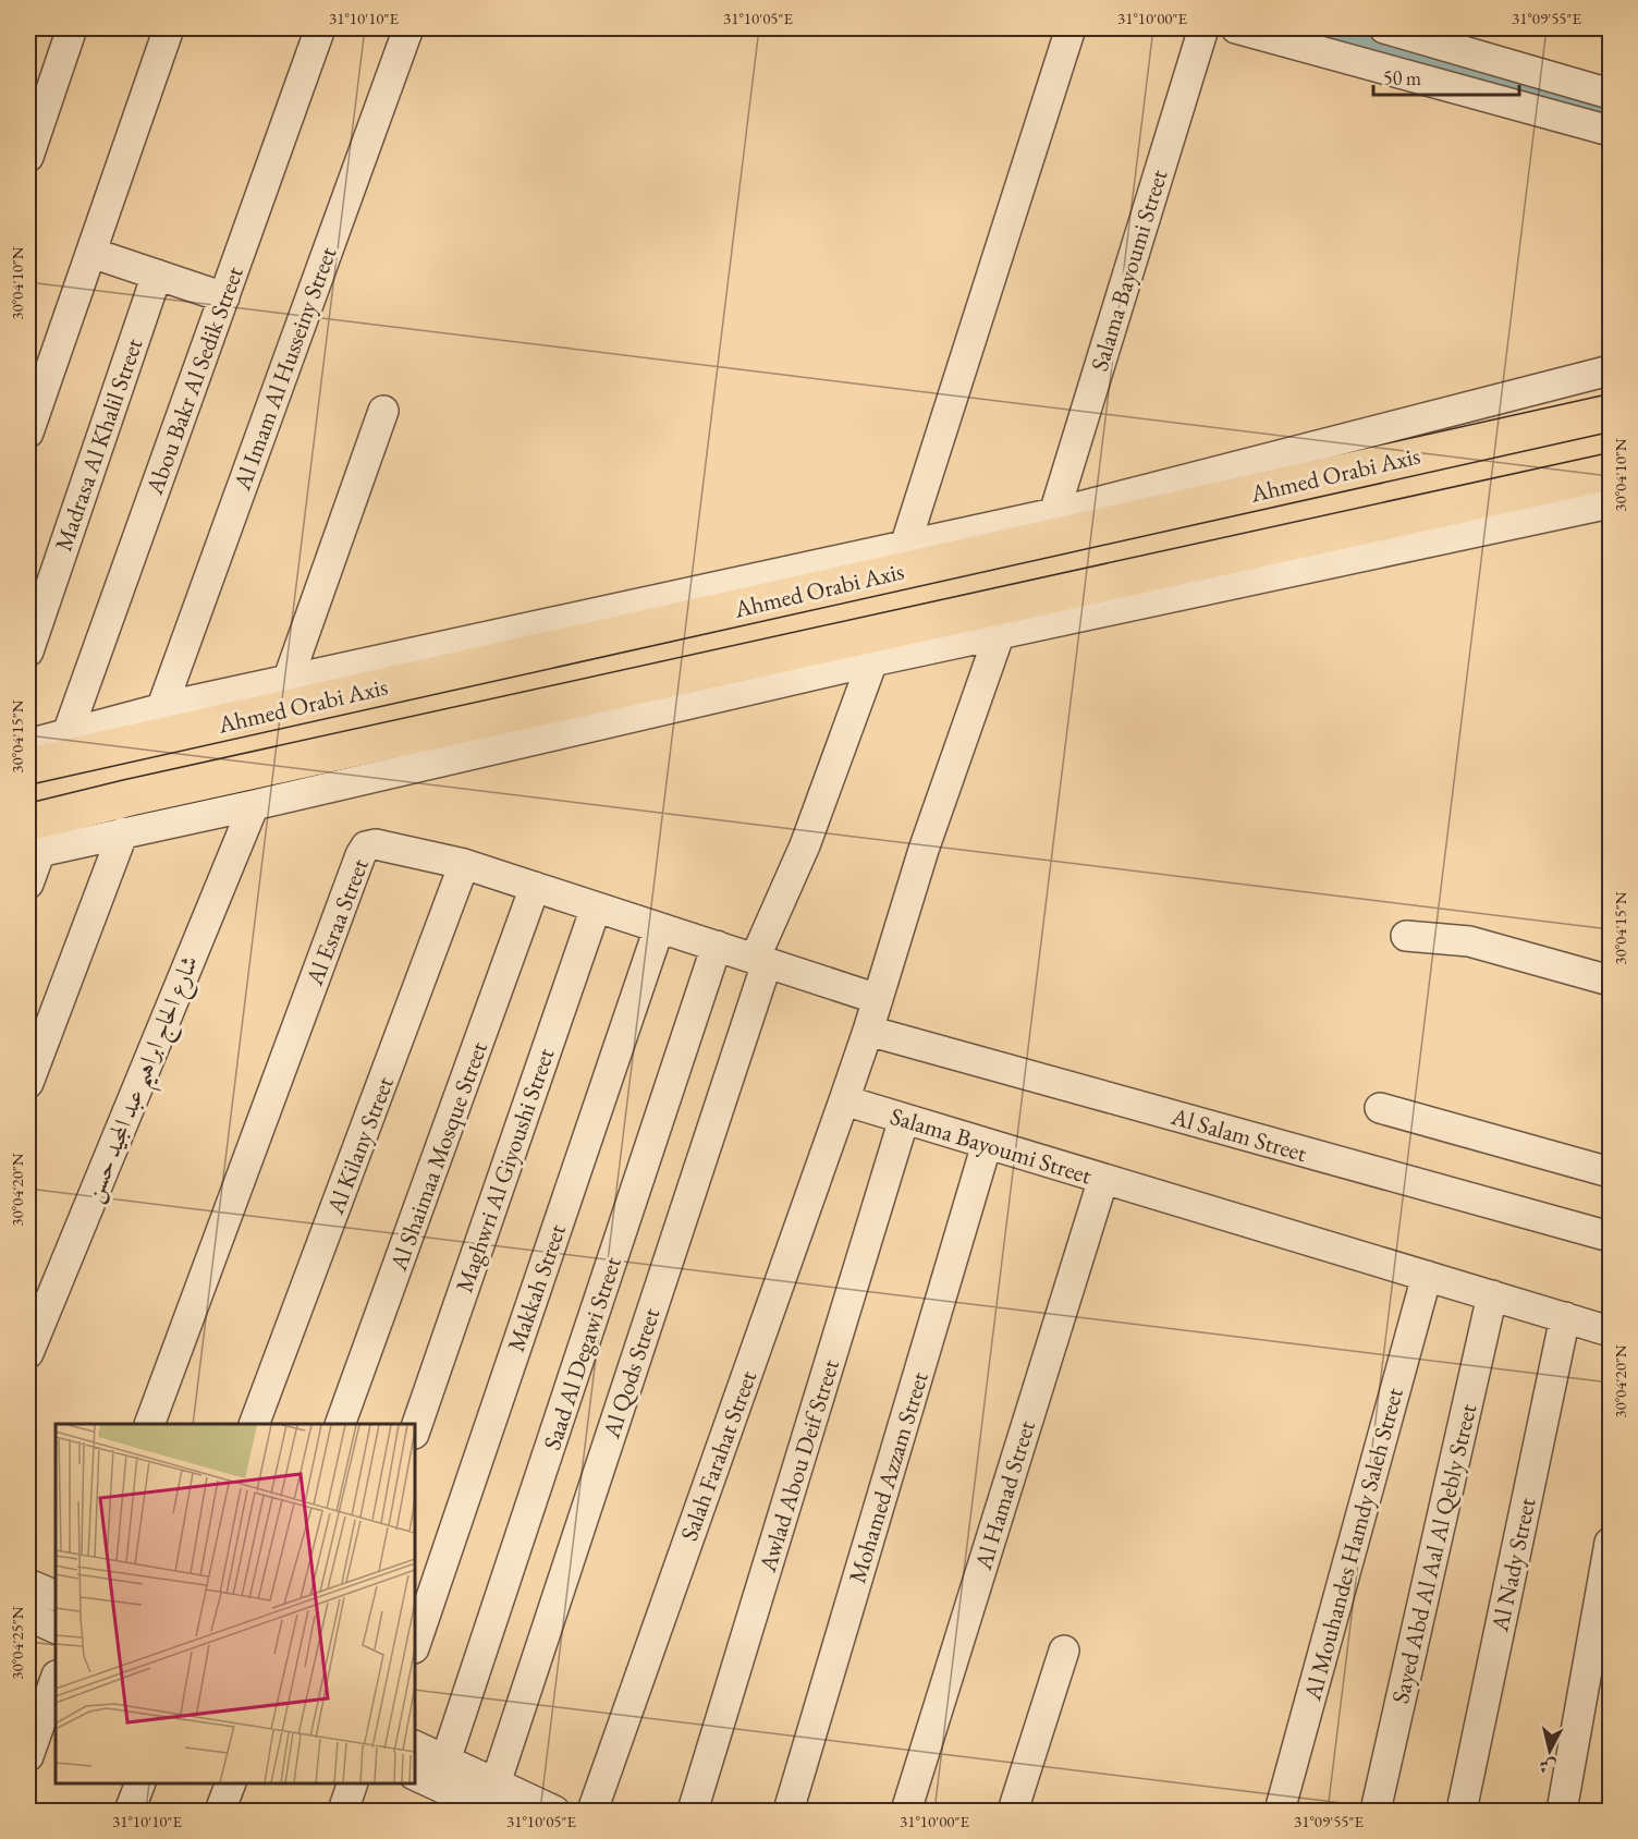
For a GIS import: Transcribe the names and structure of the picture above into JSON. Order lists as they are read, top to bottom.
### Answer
{
  "streets": {
    "highway": ["Ahmed Orabi Axis"],
    "street": [
      "Salama Bayoumi Street",
      "Al Imam Al Husseiny Street",
      "Abou Bakr Al Sedik Street",
      "Madrasa Al Khalil Street",
      "Al Esraa Street",
      "شارع الحاج ابراهيم عبد المجيد حسن",
      "Al Salam Street",
      "Al Kilany Street",
      "Al Shaimaa Mosque Street",
      "Maghwri Al Giyoushi Street",
      "Makkah Street",
      "Saad Al Degawi Street",
      "Al Qods Street",
      "Salah Farahat Street",
      "Awlad Abou Deif Street",
      "Mohamed Azzam Street",
      "Al Hamad Street",
      "Al Mouhandes Hamdy Saleh Street",
      "Sayed Abd Al Aal Al Qebly Street",
      "Al Nady Street"
    ]
  },
  "crossings": [
    ["Salama Bayoumi Street", "Salah Farahat Street"],
    ["Salama Bayoumi Street", "Awlad Abou Deif Street"],
    ["Salama Bayoumi Street", "Mohamed Azzam Street"],
    ["Salama Bayoumi Street", "Al Hamad Street"],
    ["Salama Bayoumi Street", "Al Mouhandes Hamdy Saleh Street"],
    ["Salama Bayoumi Street", "Sayed Abd Al Aal Al Qebly Street"],
    ["Salama Bayoumi Street", "Al Nady Street"],
    ["Al Esraa Street", "Al Kilany Street"],
    ["Al Esraa Street", "Al Shaimaa Mosque Street"],
    ["Al Esraa Street", "Maghwri Al Giyoushi Street"],
    ["Al Esraa Street", "Makkah Street"],
    ["Al Esraa Street", "Saad Al Degawi Street"],
    ["Al Esraa Street", "Al Qods Street"]
  ],
  "scale_bar": "50 m",
  "north": "bottom",
  "coordinates": [
    "31°10'10\"E",
    "31°10'05\"E",
    "31°10'00\"E",
    "31°09'55\"E",
    "30°04'10\"N",
    "30°04'15\"N",
    "30°04'20\"N",
    "30°04'25\"N"
  ]
}
